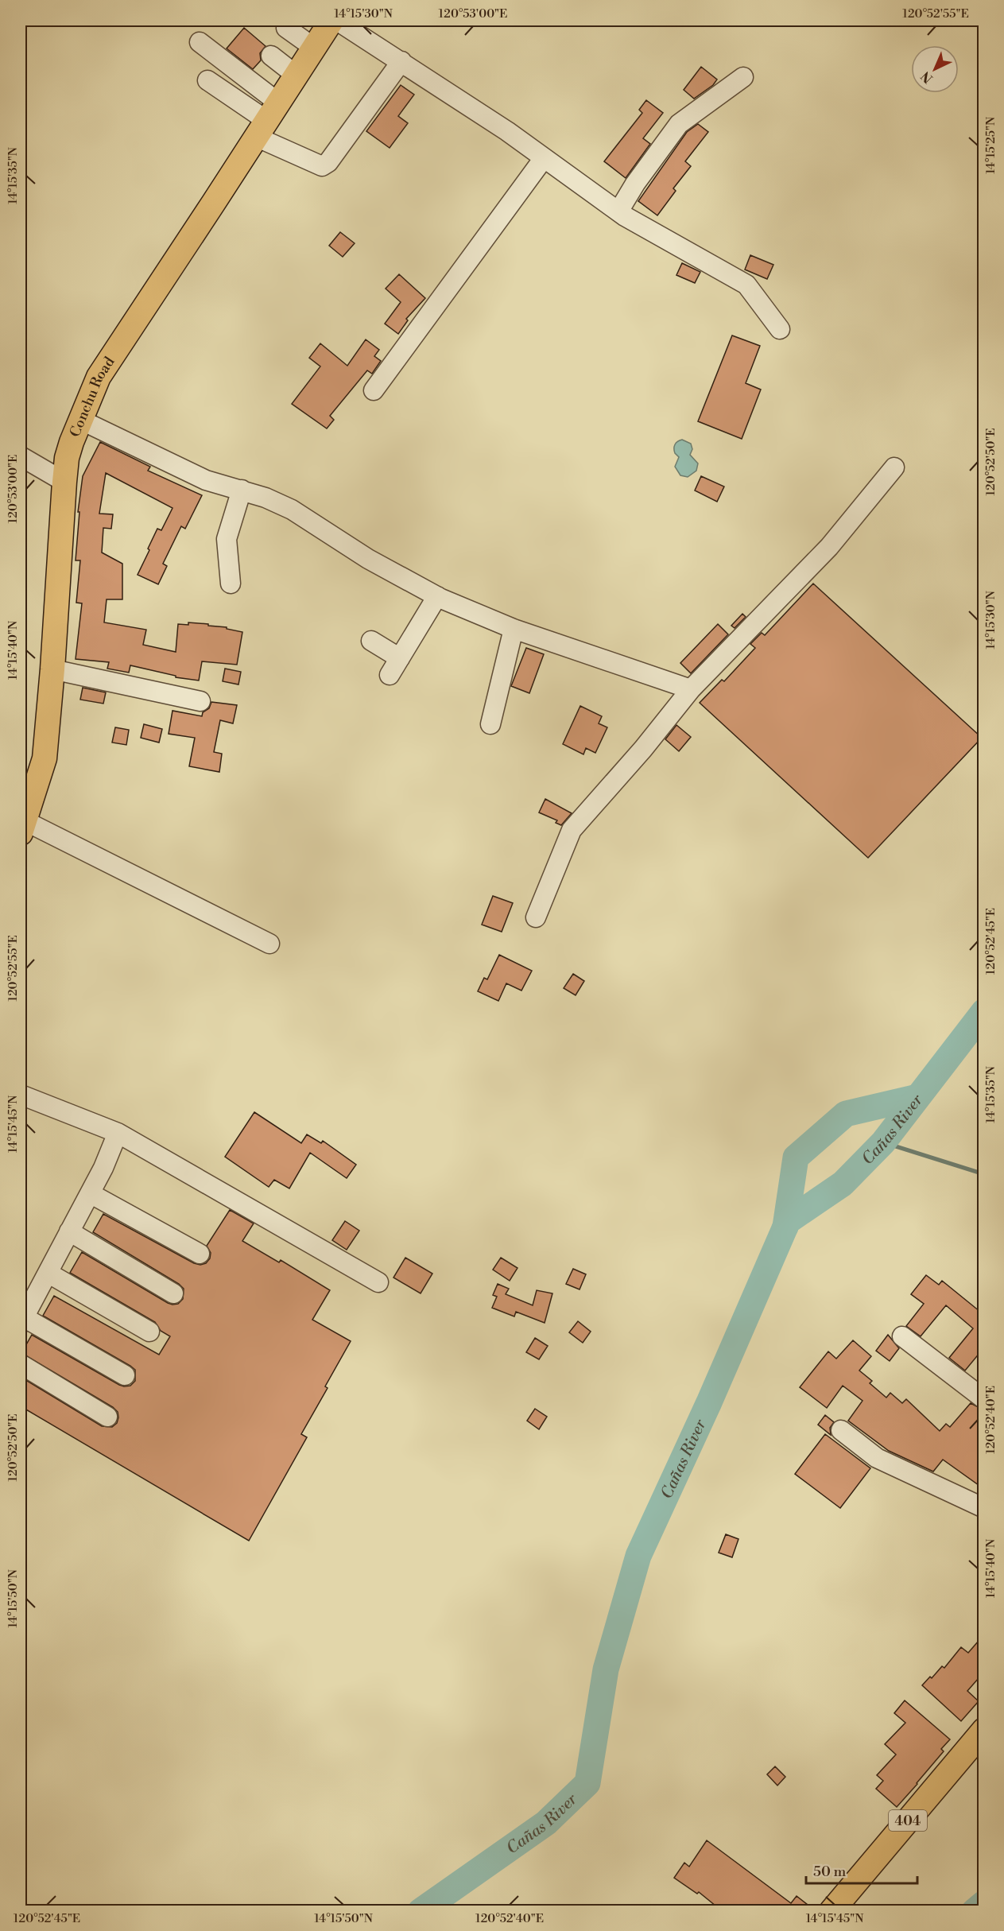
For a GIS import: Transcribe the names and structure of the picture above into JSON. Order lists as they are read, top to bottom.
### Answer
{
  "streets": {
    "main road": ["Conchu Road", "404"]
  },
  "water": ["Cañas River"],
  "scale_bar": "50 m",
  "north": "bottom left",
  "coordinates": [
    "14°15'30\"N",
    "120°53'00\"E",
    "120°52'55\"E",
    "14°15'25\"N",
    "14°15'35\"N",
    "120°52'50\"E",
    "14°15'40\"N",
    "120°52'45\"E",
    "14°15'45\"N",
    "120°52'40\"E",
    "14°15'50\"N"
  ]
}
